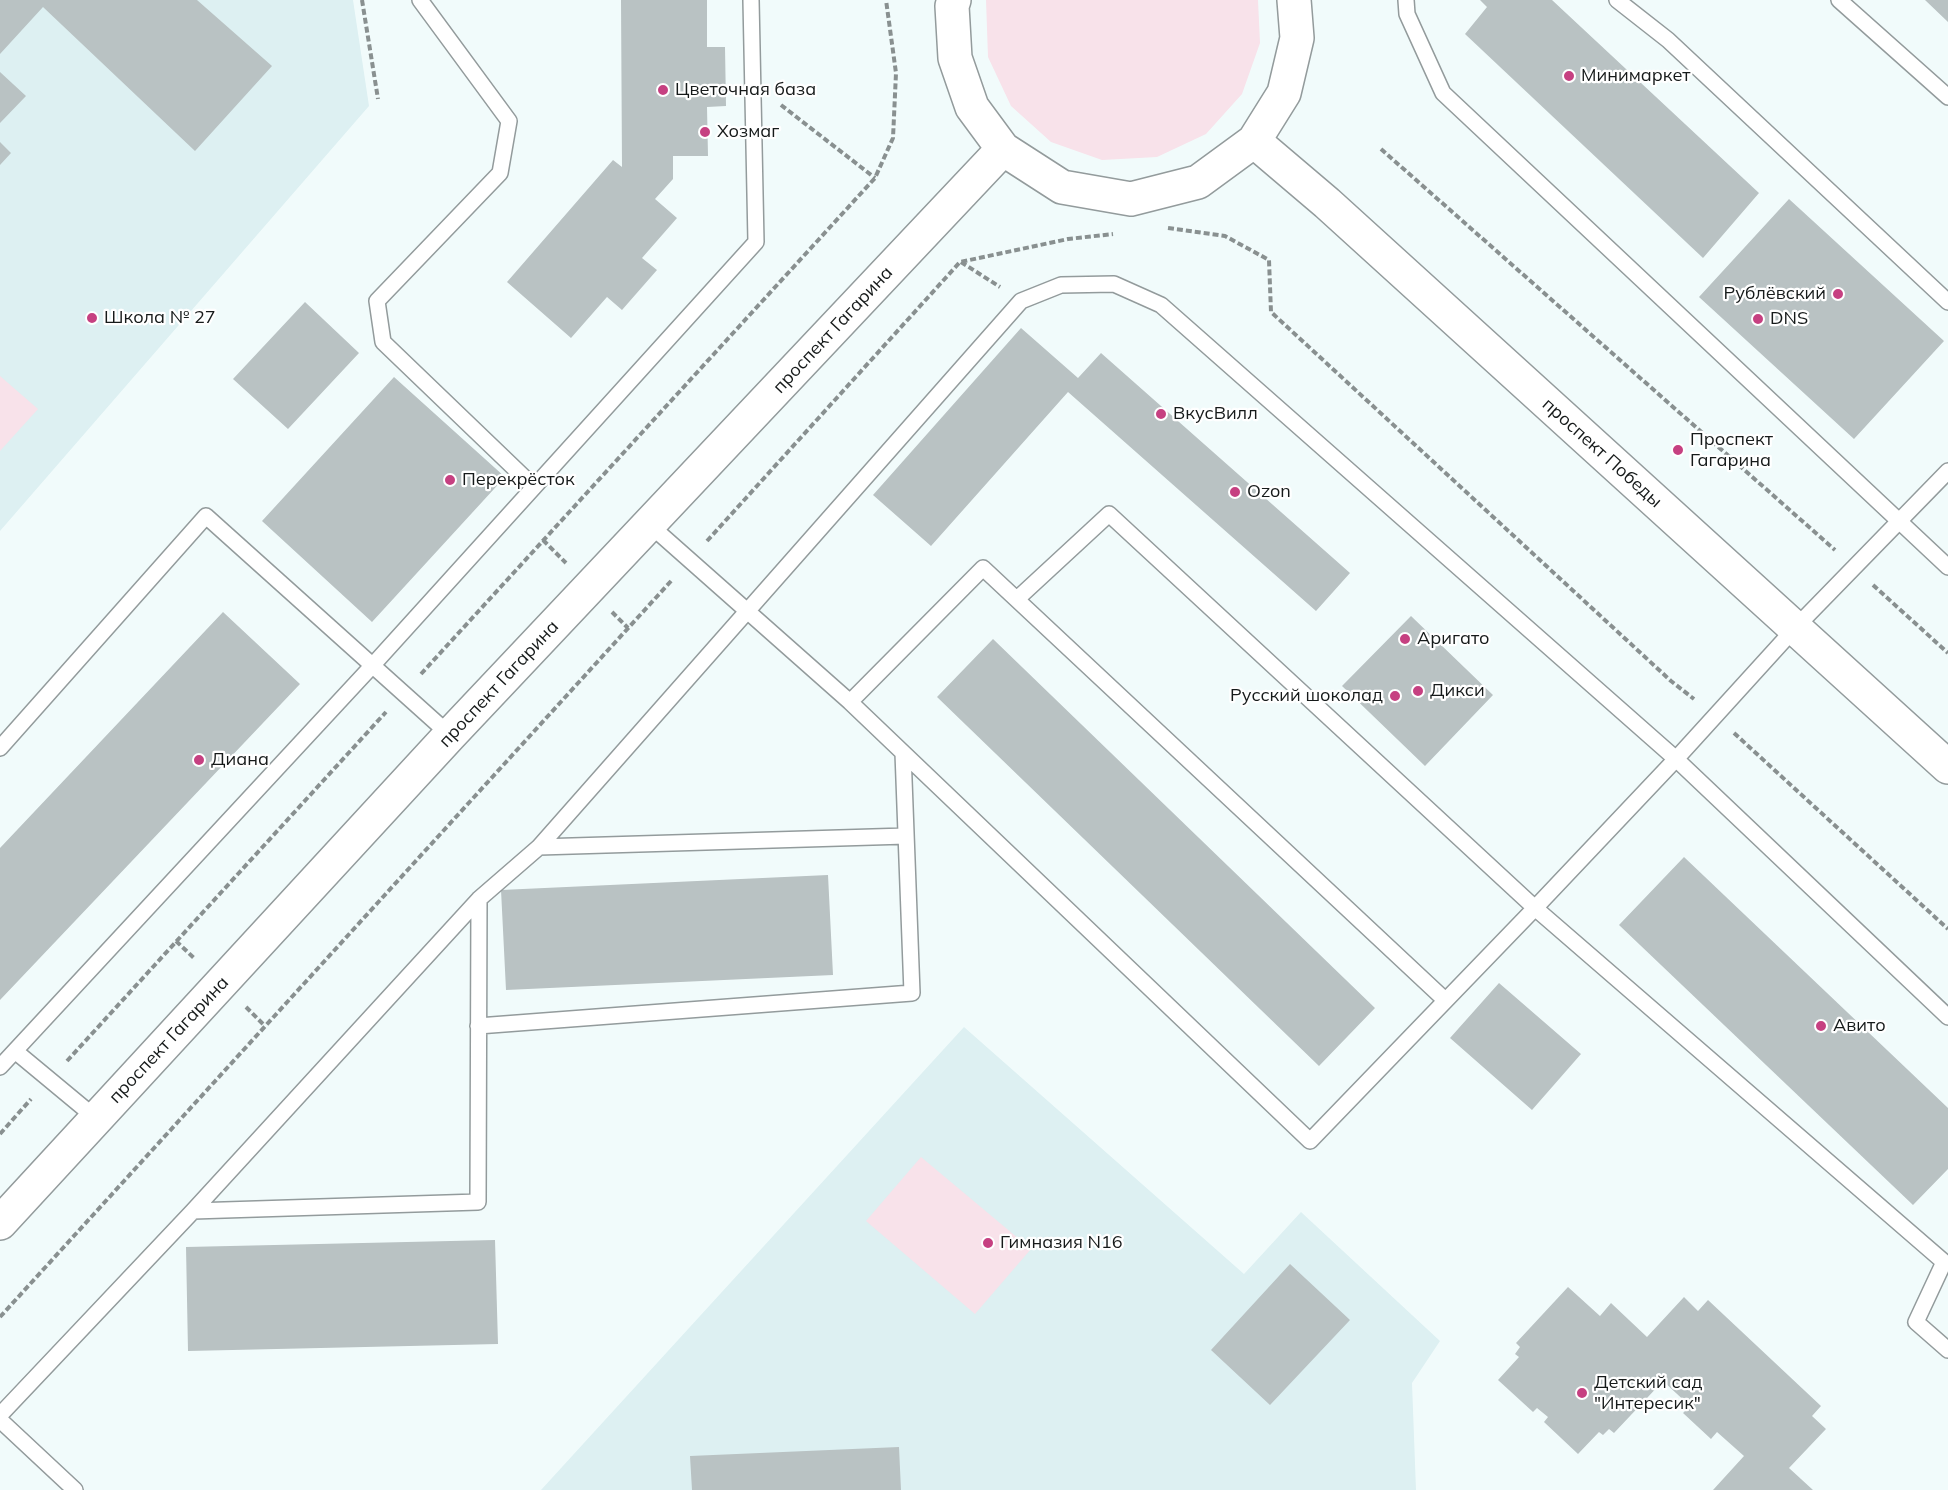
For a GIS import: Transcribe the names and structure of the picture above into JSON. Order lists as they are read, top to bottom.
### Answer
{
  "streets": {
    "street": ["проспект Гагарина", "проспект Победы"]
  },
  "places": [
    "Минимаркет",
    "Цветочная база",
    "Хозмаг",
    "Рублёвский",
    "Школа № 27",
    "DNS",
    "ВкусВилл",
    "Проспект Гагарина",
    "Перекрёсток",
    "Ozon",
    "Аригато",
    "Дикси",
    "Русский шоколад",
    "Диана",
    "Авито",
    "Гимназия N16",
    "Детский сад \"Интересик\""
  ]
}
